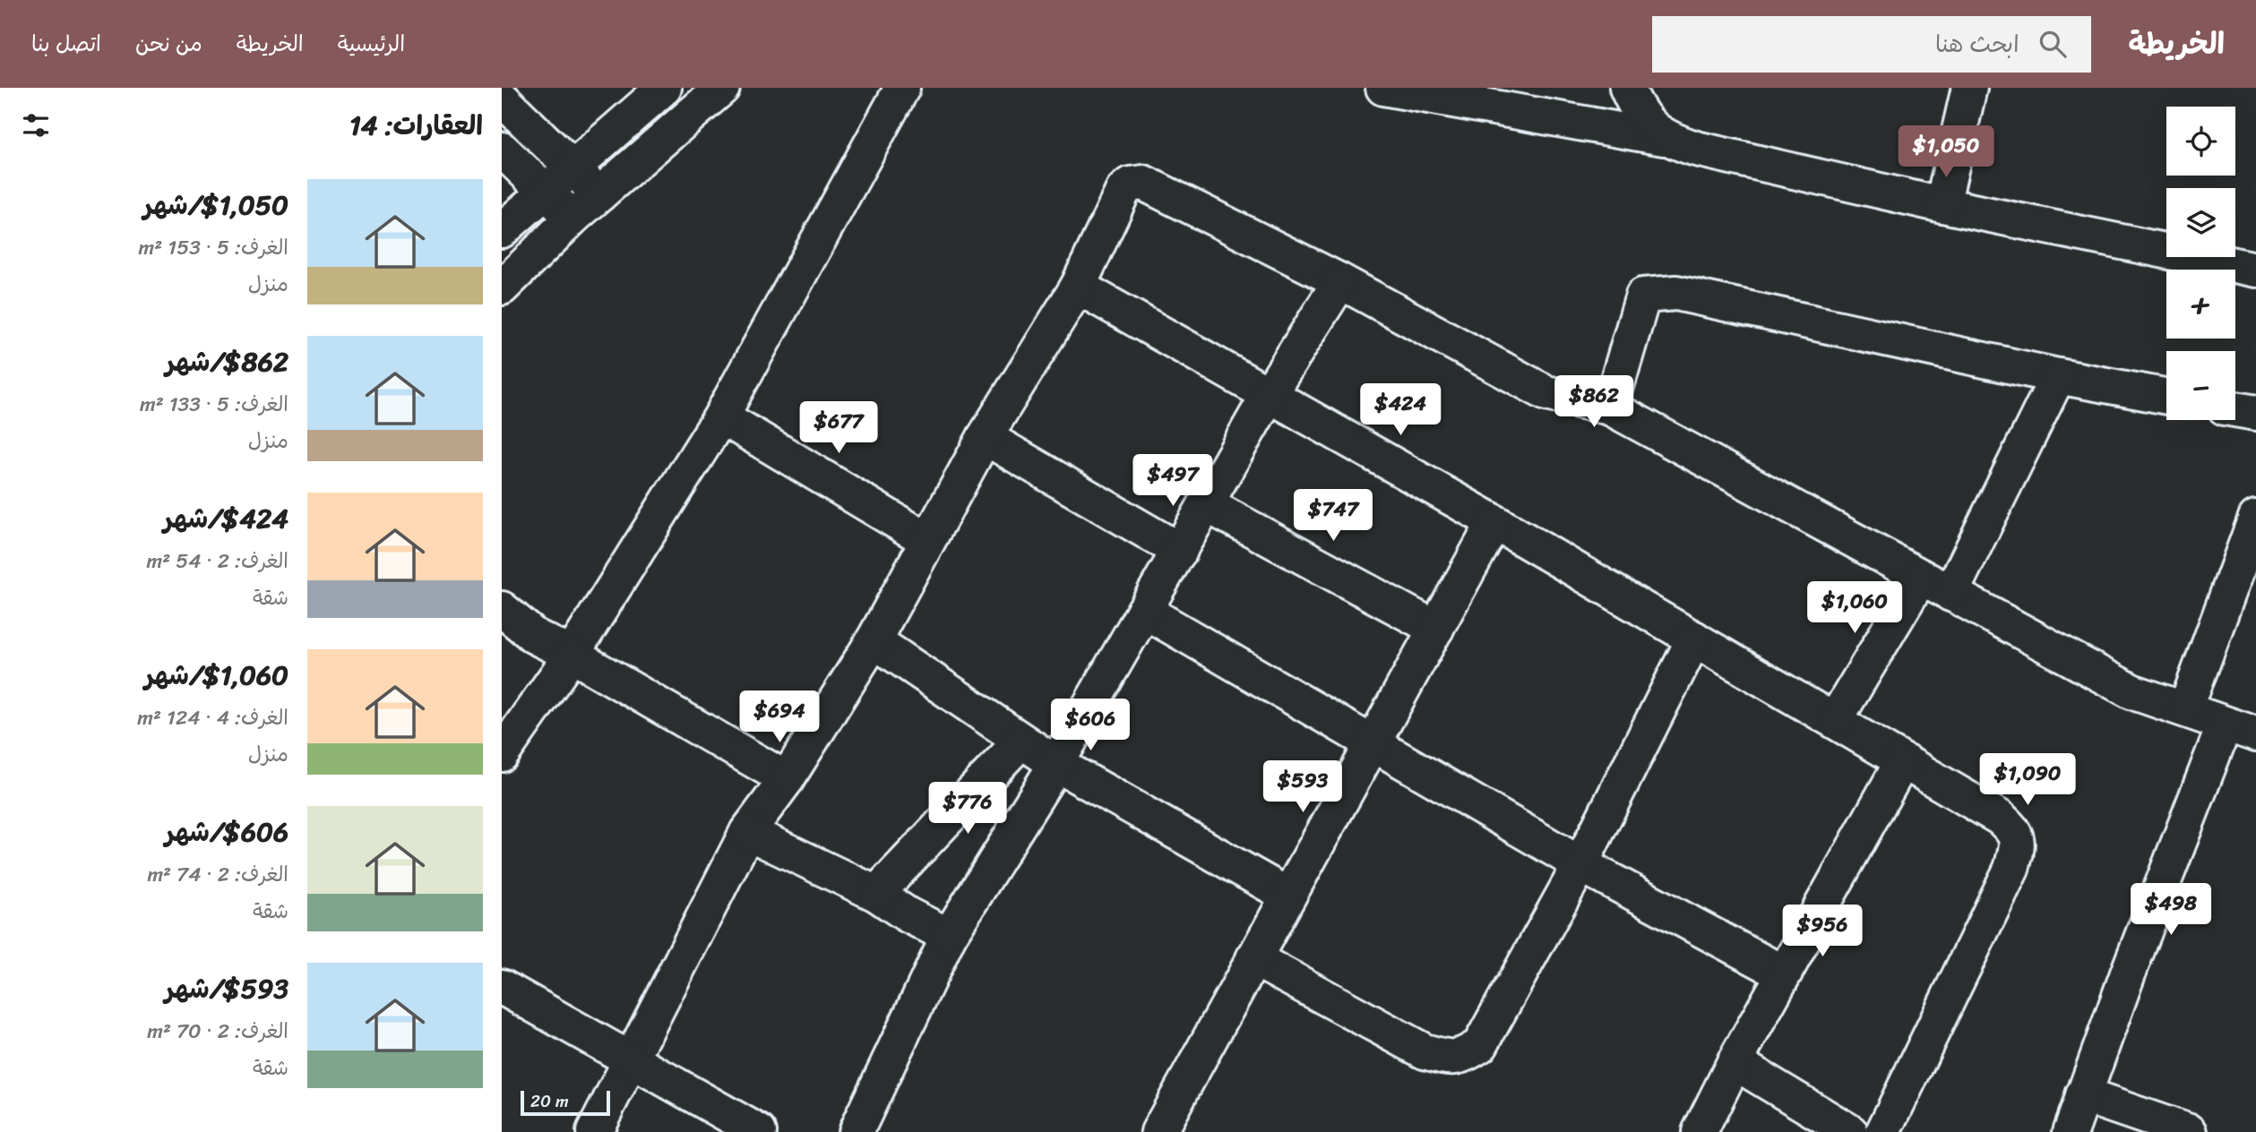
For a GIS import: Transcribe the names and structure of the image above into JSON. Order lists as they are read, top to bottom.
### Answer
{
  "scale_bar": "20 m",
  "page": {
    "header": "الخريطة",
    "search": "ابحث هنا",
    "nav": [
      "الرئيسية",
      "الخريطة",
      "من نحن",
      "اتصل بنا"
    ],
    "heading": "العقارات: 14",
    "map_buttons": ["+", "−"],
    "price": [
      "$1,050",
      "$862",
      "$424",
      "$677",
      "$497",
      "$747",
      "$1,060",
      "$694",
      "$606",
      "$1,090",
      "$593",
      "$776",
      "$498",
      "$956"
    ],
    "list": [
      {
        "name": "$1,050/شهر",
        "note": "الغرف: 5 · 153 m² · منزل"
      },
      {
        "name": "$862/شهر",
        "note": "الغرف: 5 · 133 m² · منزل"
      },
      {
        "name": "$424/شهر",
        "note": "الغرف: 2 · 54 m² · شقة"
      },
      {
        "name": "$1,060/شهر",
        "note": "الغرف: 4 · 124 m² · منزل"
      },
      {
        "name": "$606/شهر",
        "note": "الغرف: 2 · 74 m² · شقة"
      },
      {
        "name": "$593/شهر",
        "note": "الغرف: 2 · 70 m² · شقة"
      }
    ],
    "scale": "20 m"
  }
}
